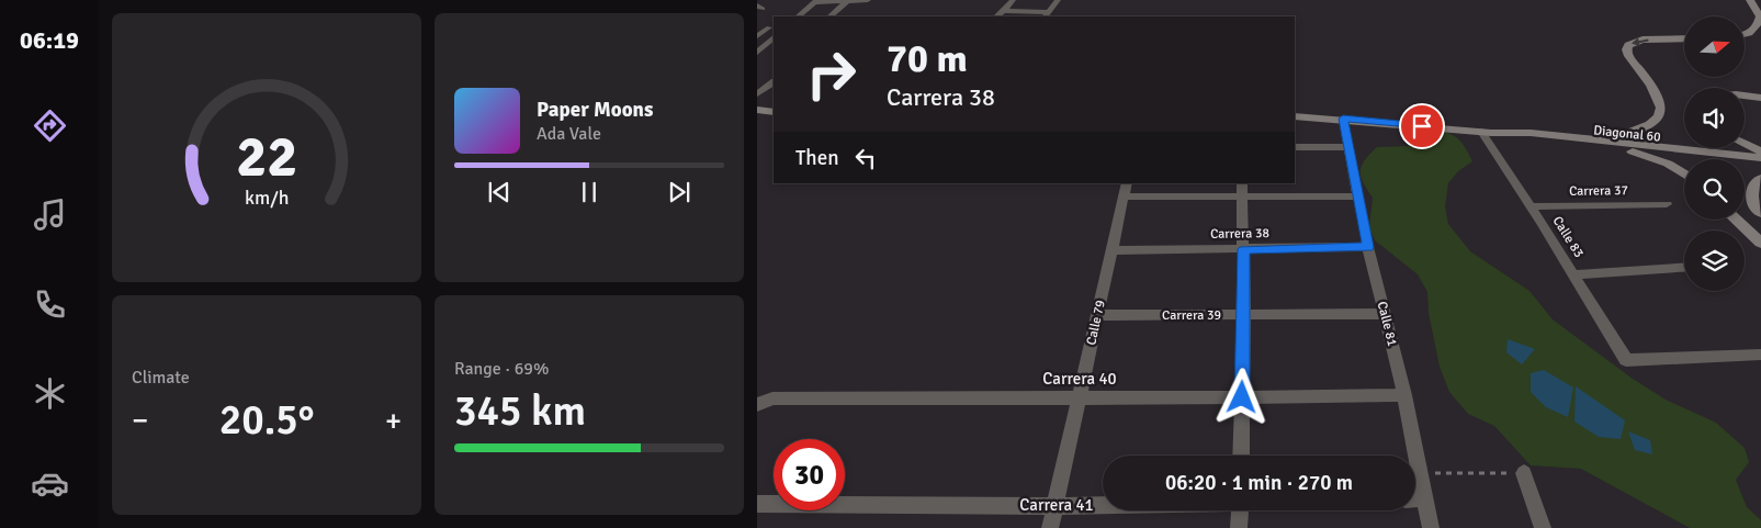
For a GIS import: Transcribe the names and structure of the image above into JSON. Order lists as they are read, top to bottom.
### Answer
{
  "streets": {
    "main road": ["Diagonal 60"],
    "street": [
      "Carrera 37",
      "Carrera 38",
      "Calle 83",
      "Carrera 39",
      "Calle 79",
      "Calle 81",
      "Carrera 40",
      "Carrera 41"
    ]
  },
  "crossings": [
    ["Diagonal 60", "Calle 83"],
    ["Diagonal 60", "Calle 81"],
    ["Carrera 37", "Calle 83"],
    ["Carrera 38", "Calle 79"],
    ["Carrera 38", "Calle 81"],
    ["Carrera 39", "Calle 79"],
    ["Carrera 39", "Calle 81"],
    ["Calle 79", "Carrera 40"],
    ["Calle 79", "Carrera 41"],
    ["Calle 81", "Carrera 40"]
  ],
  "north": "right",
  "page": {
    "tabs": "06:19",
    "turn": ["70 m", "Carrera 38"],
    "song": ["Paper Moons", "Ada Vale"],
    "then": "Then",
    "tile": [
      "Climate",
      ["Range · 69%", "345 km"]
    ],
    "heat": ["−", "20.5°", "+"],
    "limit": "30",
    "trip": "06:20 · 1 min · 270 m",
    "gauge": ["22", "km/h"]
  }
}
